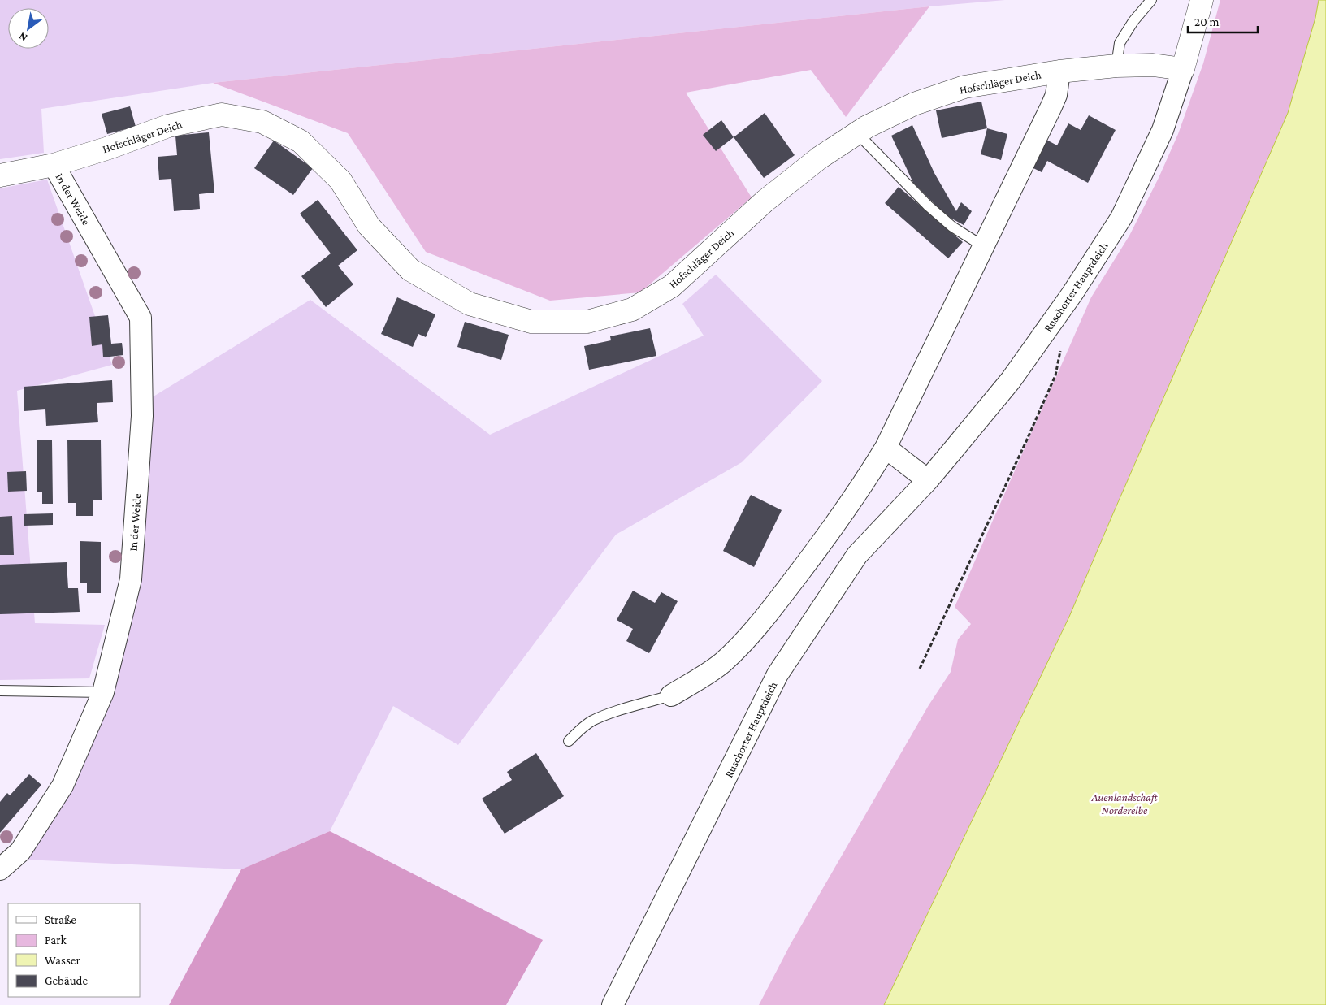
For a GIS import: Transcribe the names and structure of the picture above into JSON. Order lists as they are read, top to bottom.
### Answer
{
  "streets": {
    "street": ["Hofschläger Deich", "In der Weide", "Ruschorter Hauptdeich"]
  },
  "crossings": [
    ["Hofschläger Deich", "In der Weide"],
    ["Hofschläger Deich", "Ruschorter Hauptdeich"]
  ],
  "parks": ["Auenlandschaft Norderelbe"],
  "legend": [
    "Straße",
    "Park",
    "Wasser",
    "Gebäude"
  ],
  "scale_bar": "20 m",
  "north": "bottom left"
}
